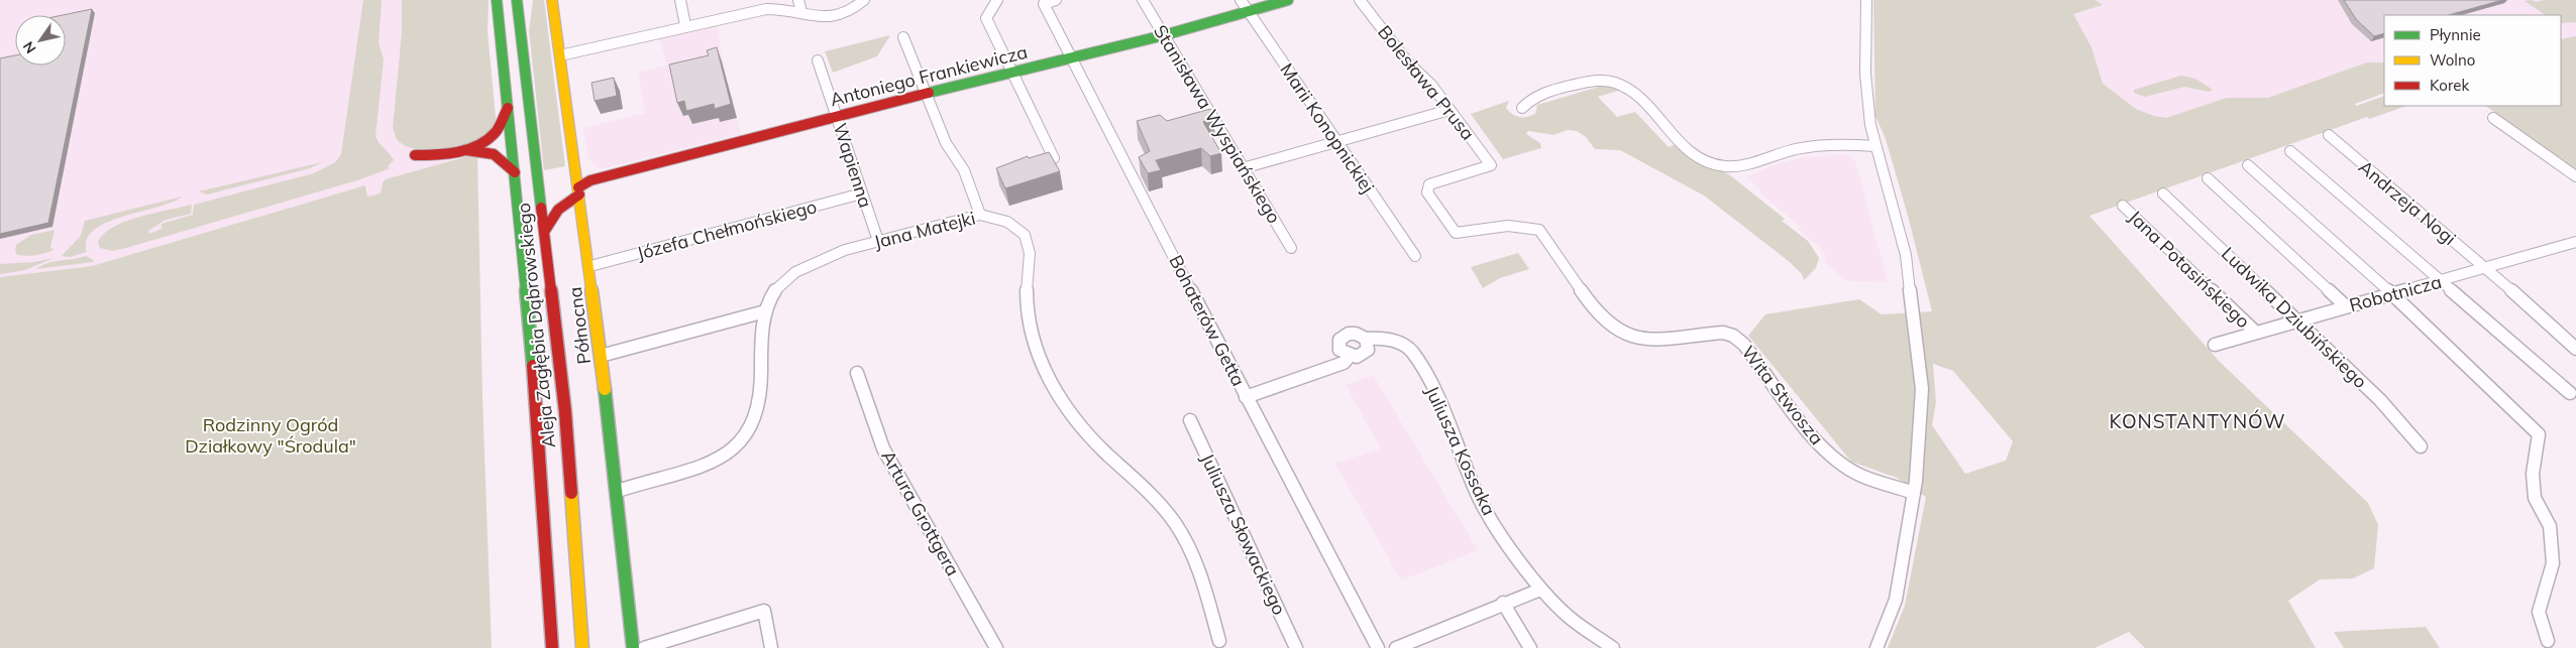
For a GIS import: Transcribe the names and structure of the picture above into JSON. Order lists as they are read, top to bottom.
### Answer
{
  "streets": {
    "main road": ["Antoniego Frankiewicza", "Aleja Zagłębia Dąbrowskiego", "Północna"],
    "street": [
      "Bolesława Prusa",
      "Stanisława Wyspiańskiego",
      "Marii Konopnickiej",
      "Wapienna",
      "Andrzeja Nogi",
      "Józefa Chełmońskiego",
      "Jana Matejki",
      "Jana Potasińskiego",
      "Robotnicza",
      "Ludwika Dziubińskiego",
      "Bohaterów Getta",
      "Wita Stwosza",
      "Juliusza Kossaka",
      "Artura Grottgera",
      "Juliusza Słowackiego"
    ]
  },
  "crossings": [
    ["Antoniego Frankiewicza", "Stanisława Wyspiańskiego"],
    ["Antoniego Frankiewicza", "Marii Konopnickiej"],
    ["Antoniego Frankiewicza", "Wapienna"],
    ["Antoniego Frankiewicza", "Bohaterów Getta"],
    ["Antoniego Frankiewicza", "Północna"],
    ["Bolesława Prusa", "Wita Stwosza"],
    ["Wapienna", "Józefa Chełmońskiego"],
    ["Wapienna", "Jana Matejki"],
    ["Andrzeja Nogi", "Robotnicza"],
    ["Józefa Chełmońskiego", "Północna"],
    ["Jana Matejki", "Północna"],
    ["Jana Potasińskiego", "Robotnicza"],
    ["Robotnicza", "Ludwika Dziubińskiego"]
  ],
  "districts": ["KONSTANTYNÓW"],
  "parks": ["Rodzinny Ogród Działkowy \"Środula\""],
  "legend": ["Płynnie", "Wolno", "Korek"],
  "north": "bottom left"
}
